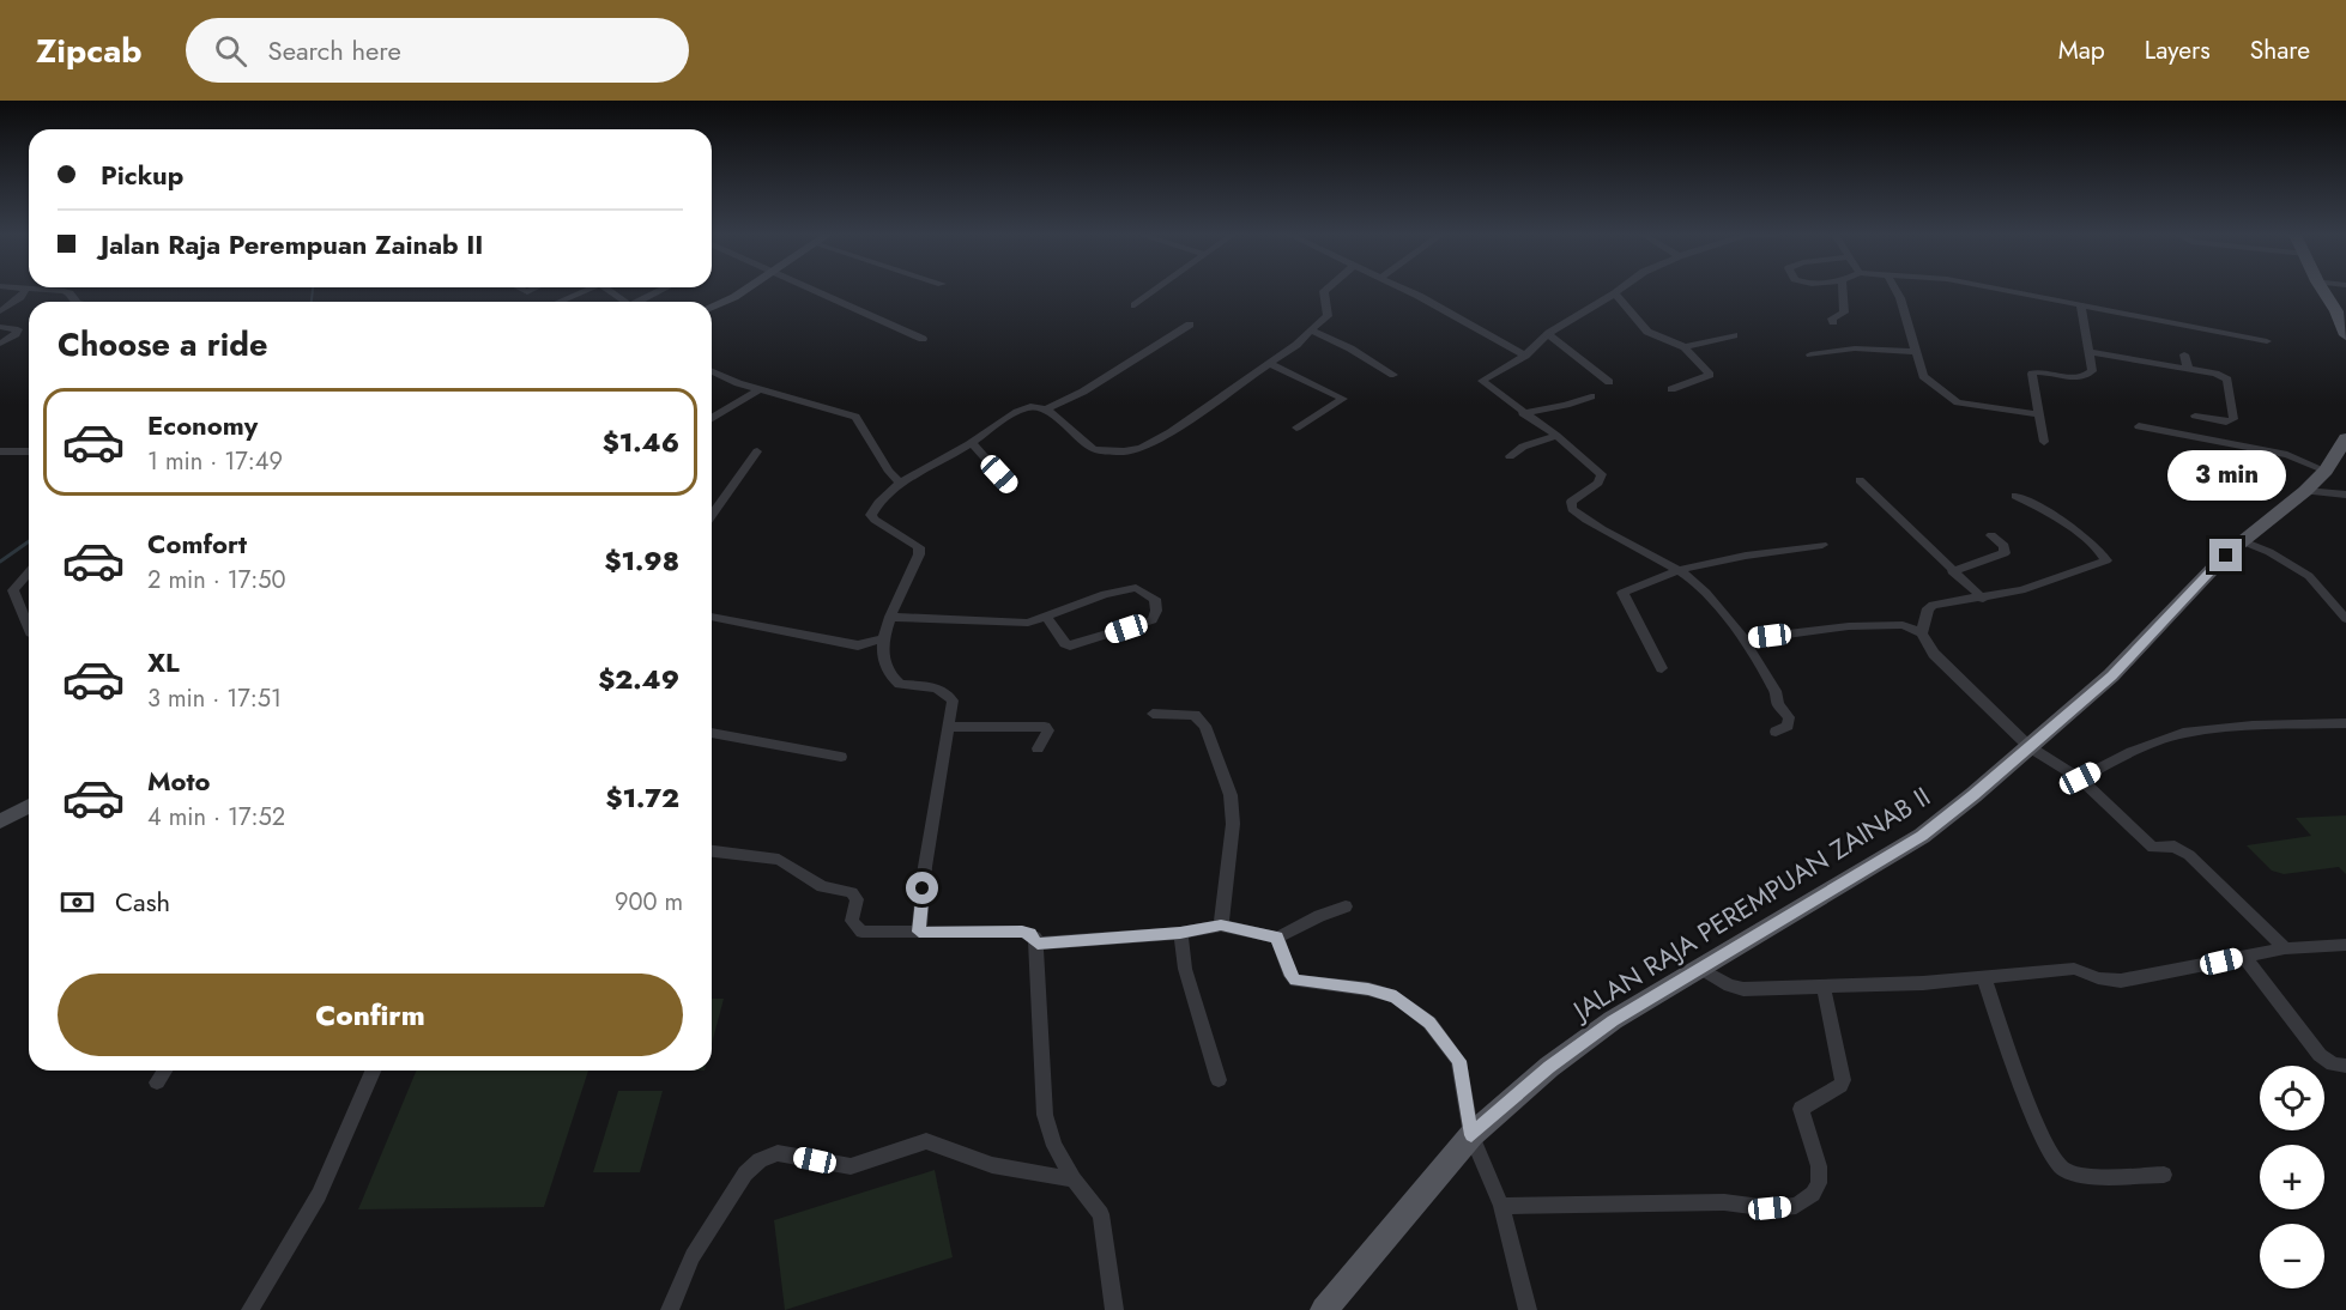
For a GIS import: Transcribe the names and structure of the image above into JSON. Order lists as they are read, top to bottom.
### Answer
{
  "streets": {
    "main road": ["JALAN RAJA PEREMPUAN ZAINAB II"]
  },
  "page": {
    "header": "Zipcab",
    "search": "Search here",
    "nav": ["Map", "Layers", "Share"],
    "banner": ["Pickup", "Jalan Raja Perempuan Zainab II"],
    "heading": "Choose a ride",
    "list": [
      {
        "name": "Economy",
        "note": "1 min · 17:49",
        "value": "$1.46"
      },
      {
        "name": "Comfort",
        "note": "2 min · 17:50",
        "value": "$1.98"
      },
      {
        "name": "XL",
        "note": "3 min · 17:51",
        "value": "$2.49"
      },
      {
        "name": "Moto",
        "note": "4 min · 17:52",
        "value": "$1.72"
      }
    ],
    "bubble": "3 min",
    "pay": ["Cash", "900 m"],
    "buttons": "Confirm",
    "map_buttons": ["+", "−"]
  }
}
